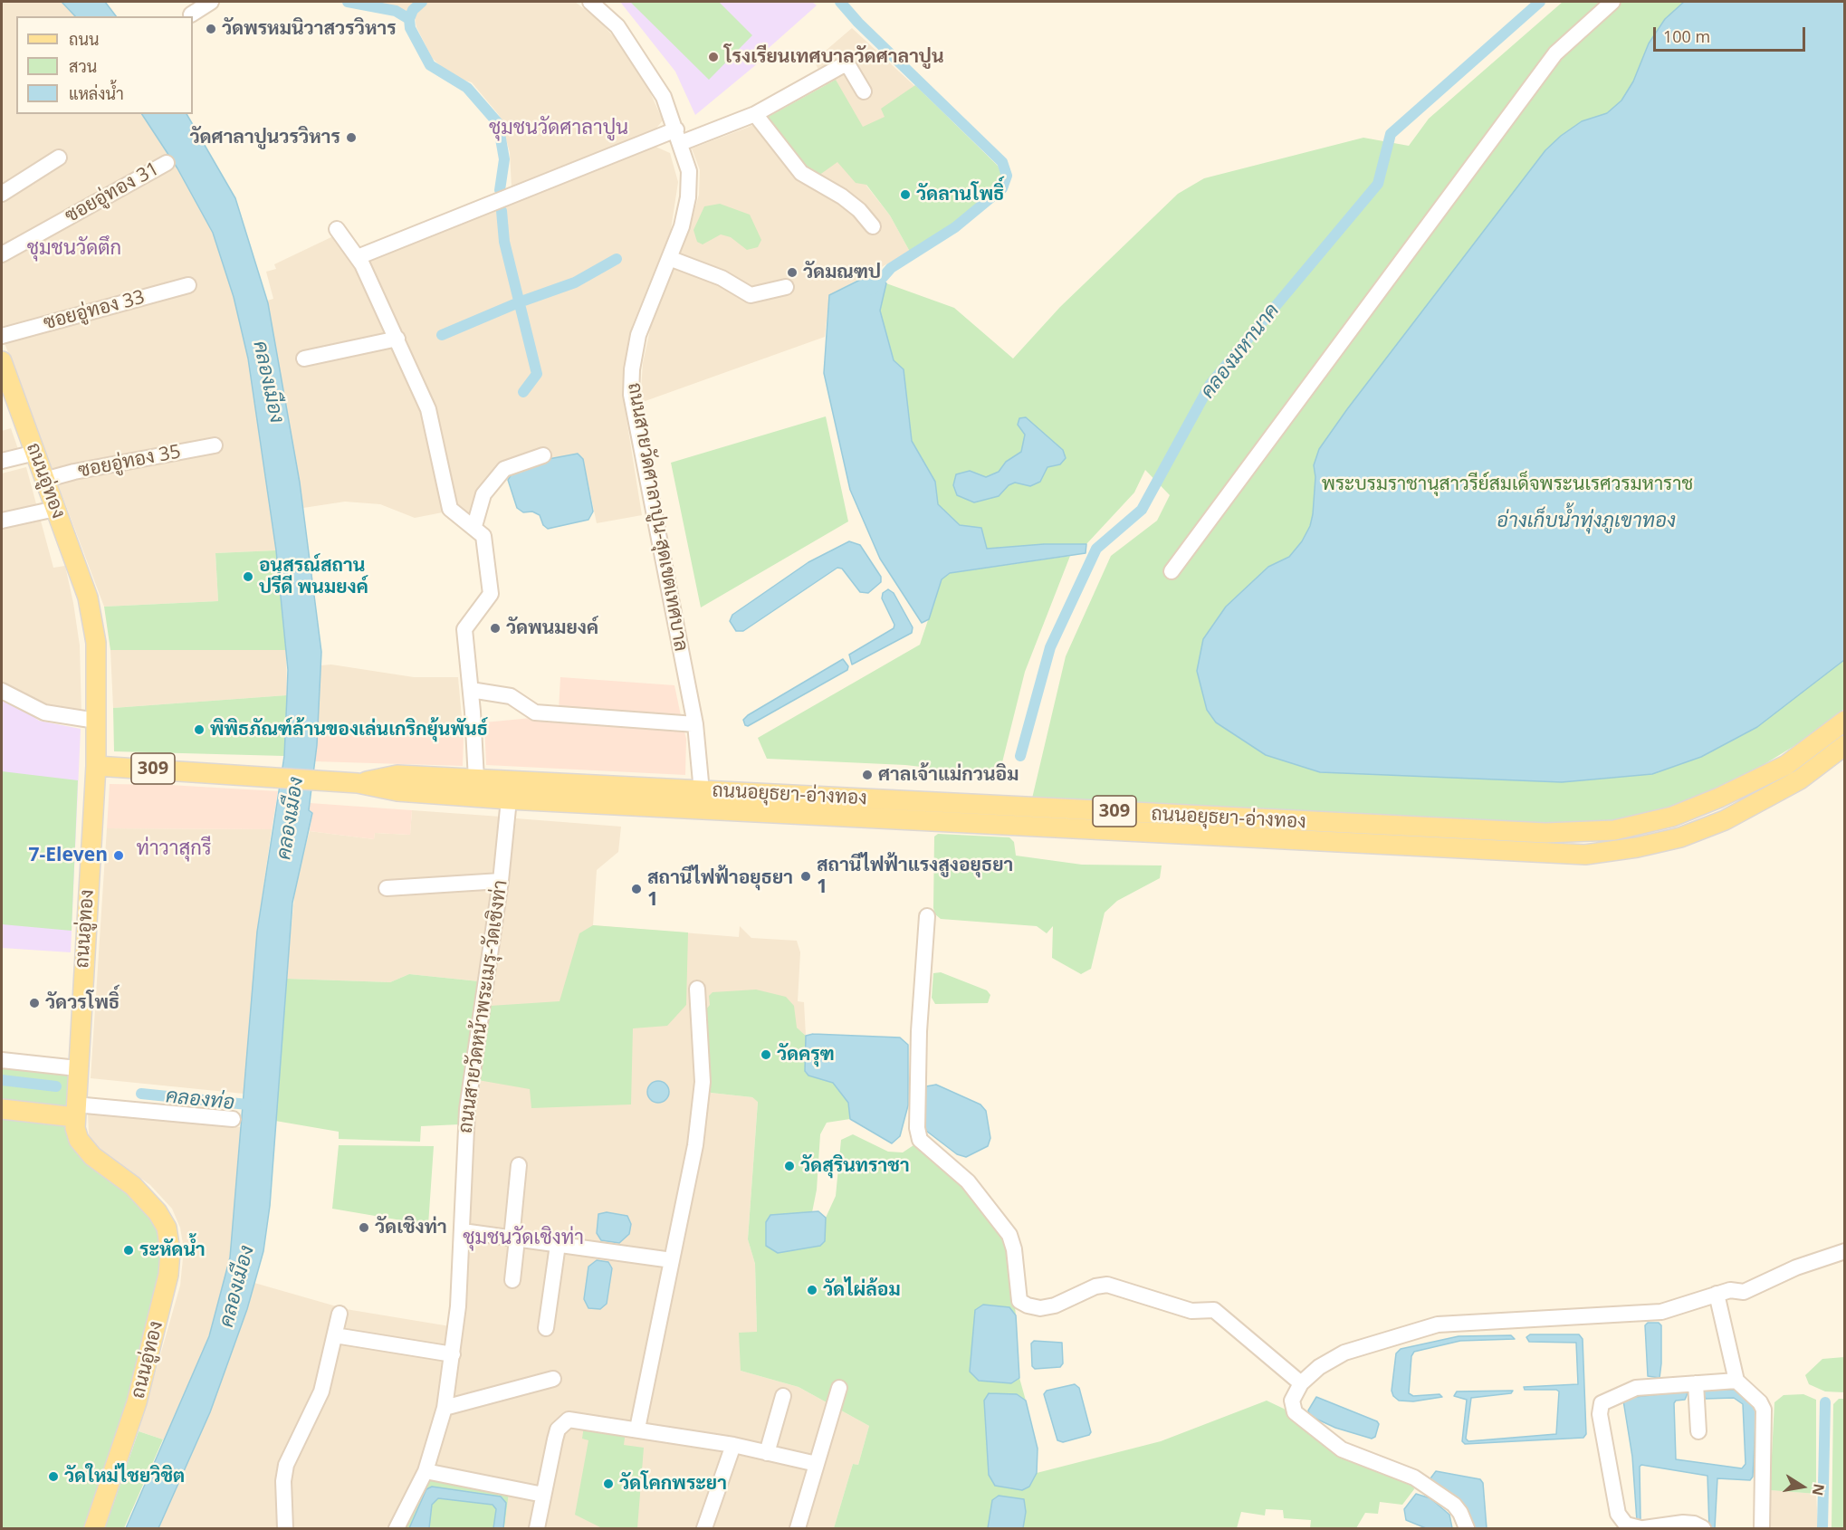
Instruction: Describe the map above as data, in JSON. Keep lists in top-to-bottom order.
{
  "streets": {
    "main road": ["ถนนอู่ทอง", "309", "ถนนอยุธยา-อ่างทอง"],
    "street": [
      "ซอยอู่ทอง 31",
      "ซอยอู่ทอง 33",
      "ซอยอู่ทอง 35",
      "ถนนสายวัดศาลาปูน-สุดเขตเทศบาล",
      "ถนนสายวัดหน้าพระเมรุ-วัดเชิงท่า"
    ]
  },
  "crossings": [
    ["ซอยอู่ทอง 35", "ถนนอู่ทอง"],
    ["ถนนอู่ทอง", "ถนนอยุธยา-อ่างทอง"],
    ["ถนนสายวัดศาลาปูน-สุดเขตเทศบาล", "ถนนอยุธยา-อ่างทอง"],
    ["ถนนอยุธยา-อ่างทอง", "ถนนสายวัดหน้าพระเมรุ-วัดเชิงท่า"]
  ],
  "districts": [
    "ชุมชนวัดศาลาปูน",
    "ชุมชนวัดตึก",
    "ท่าวาสุกรี",
    "ชุมชนวัดเชิงท่า"
  ],
  "water": [
    "คลองมหานาค",
    "คลองเมือง",
    "อ่างเก็บน้ำทุ่งภูเขาทอง",
    "คลองท่อ"
  ],
  "parks": ["พระบรมราชานุสาวรีย์สมเด็จพระนเรศวรมหาราช"],
  "places": [
    "วัดพรหมนิวาสวรวิหาร",
    "โรงเรียนเทศบาลวัดศาลาปูน",
    "วัดศาลาปูนวรวิหาร",
    "วัดลานโพธิ์",
    "วัดมณฑป",
    "อนุสรณ์สถาน ปรีดี พนมยงค์",
    "วัดพนมยงค์",
    "พิพิธภัณฑ์ล้านของเล่นเกริกยุ้นพันธ์",
    "ศาลเจ้าแม่กวนอิม",
    "7-Eleven",
    "สถานีไฟฟ้าแรงสูงอยุธยา 1",
    "สถานีไฟฟ้าอยุธยา 1",
    "วัดวรโพธิ์",
    "วัดครุฑ",
    "วัดสุรินทราชา",
    "วัดเชิงท่า",
    "ระหัดน้ำ",
    "วัดไผ่ล้อม",
    "วัดใหม่ไชยวิชิต",
    "วัดโคกพระยา"
  ],
  "legend": ["ถนน", "สวน", "แหล่งน้ำ"],
  "scale_bar": "100 m",
  "north": "right"
}
